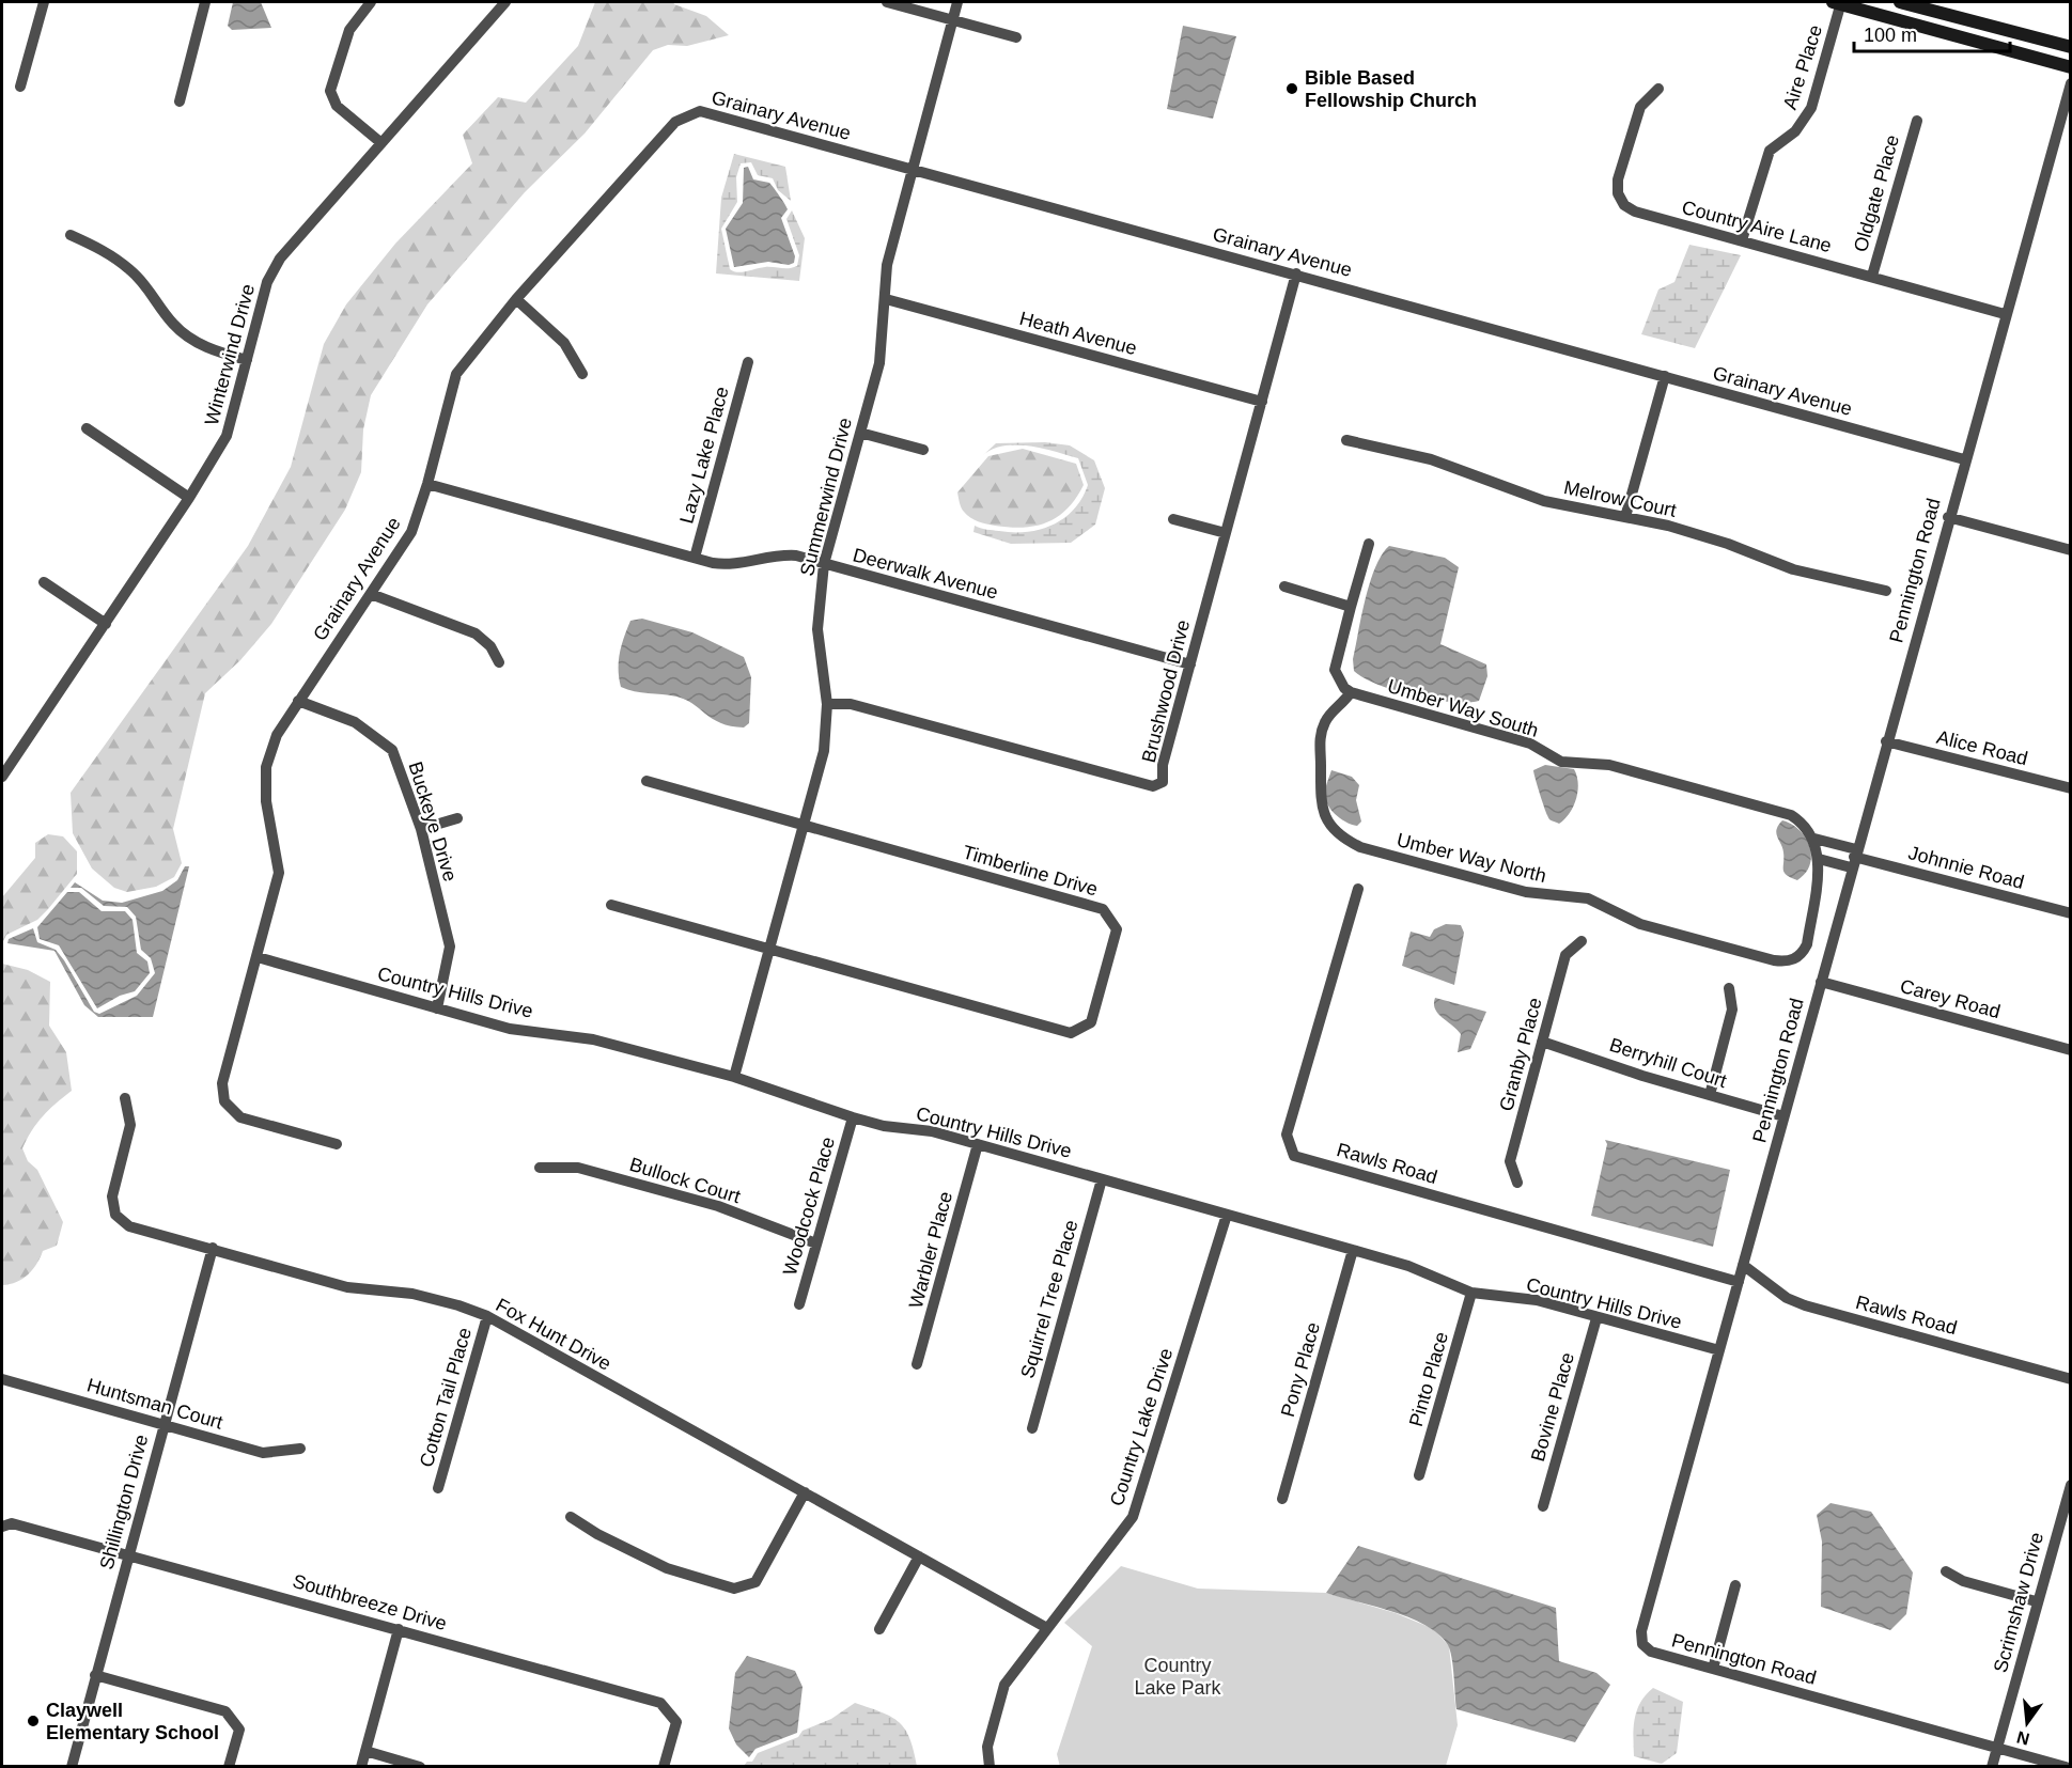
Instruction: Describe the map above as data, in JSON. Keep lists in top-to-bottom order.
{
  "streets": {
    "street": [
      "Aire Place",
      "Grainary Avenue",
      "Oldgate Place",
      "Country Aire Lane",
      "Heath Avenue",
      "Winterwind Drive",
      "Lazy Lake Place",
      "Summerwind Drive",
      "Melrow Court",
      "Pennington Road",
      "Deerwalk Avenue",
      "Brushwood Drive",
      "Umber Way South",
      "Alice Road",
      "Buckeye Drive",
      "Umber Way North",
      "Johnnie Road",
      "Timberline Drive",
      "Country Hills Drive",
      "Carey Road",
      "Granby Place",
      "Berryhill Court",
      "Rawls Road",
      "Bullock Court",
      "Woodcock Place",
      "Warbler Place",
      "Squirrel Tree Place",
      "Fox Hunt Drive",
      "Pony Place",
      "Pinto Place",
      "Cotton Tail Place",
      "Huntsman Court",
      "Bovine Place",
      "Country Lake Drive",
      "Shillington Drive",
      "Southbreeze Drive",
      "Scrimshaw Drive"
    ]
  },
  "crossings": [
    ["Aire Place", "Country Aire Lane"],
    ["Grainary Avenue", "Summerwind Drive"],
    ["Grainary Avenue", "Pennington Road"],
    ["Grainary Avenue", "Deerwalk Avenue"],
    ["Grainary Avenue", "Brushwood Drive"],
    ["Grainary Avenue", "Buckeye Drive"],
    ["Grainary Avenue", "Country Hills Drive"],
    ["Oldgate Place", "Country Aire Lane"],
    ["Country Aire Lane", "Pennington Road"],
    ["Heath Avenue", "Summerwind Drive"],
    ["Heath Avenue", "Brushwood Drive"],
    ["Lazy Lake Place", "Deerwalk Avenue"],
    ["Summerwind Drive", "Deerwalk Avenue"],
    ["Summerwind Drive", "Brushwood Drive"],
    ["Summerwind Drive", "Timberline Drive"],
    ["Summerwind Drive", "Country Hills Drive"],
    ["Pennington Road", "Alice Road"],
    ["Pennington Road", "Johnnie Road"],
    ["Pennington Road", "Country Hills Drive"],
    ["Pennington Road", "Carey Road"],
    ["Pennington Road", "Berryhill Court"],
    ["Pennington Road", "Rawls Road"],
    ["Pennington Road", "Scrimshaw Drive"],
    ["Deerwalk Avenue", "Brushwood Drive"],
    ["Umber Way South", "Umber Way North"],
    ["Buckeye Drive", "Country Hills Drive"],
    ["Country Hills Drive", "Woodcock Place"],
    ["Country Hills Drive", "Warbler Place"],
    ["Country Hills Drive", "Squirrel Tree Place"],
    ["Country Hills Drive", "Pony Place"],
    ["Country Hills Drive", "Pinto Place"],
    ["Country Hills Drive", "Bovine Place"],
    ["Country Hills Drive", "Country Lake Drive"],
    ["Granby Place", "Berryhill Court"],
    ["Bullock Court", "Woodcock Place"],
    ["Fox Hunt Drive", "Cotton Tail Place"],
    ["Fox Hunt Drive", "Country Lake Drive"],
    ["Fox Hunt Drive", "Shillington Drive"],
    ["Huntsman Court", "Shillington Drive"],
    ["Shillington Drive", "Southbreeze Drive"]
  ],
  "parks": ["Country Lake Park"],
  "places": ["Bible Based Fellowship Church", "Claywell Elementary School"],
  "scale_bar": "100 m",
  "north": "bottom"
}
